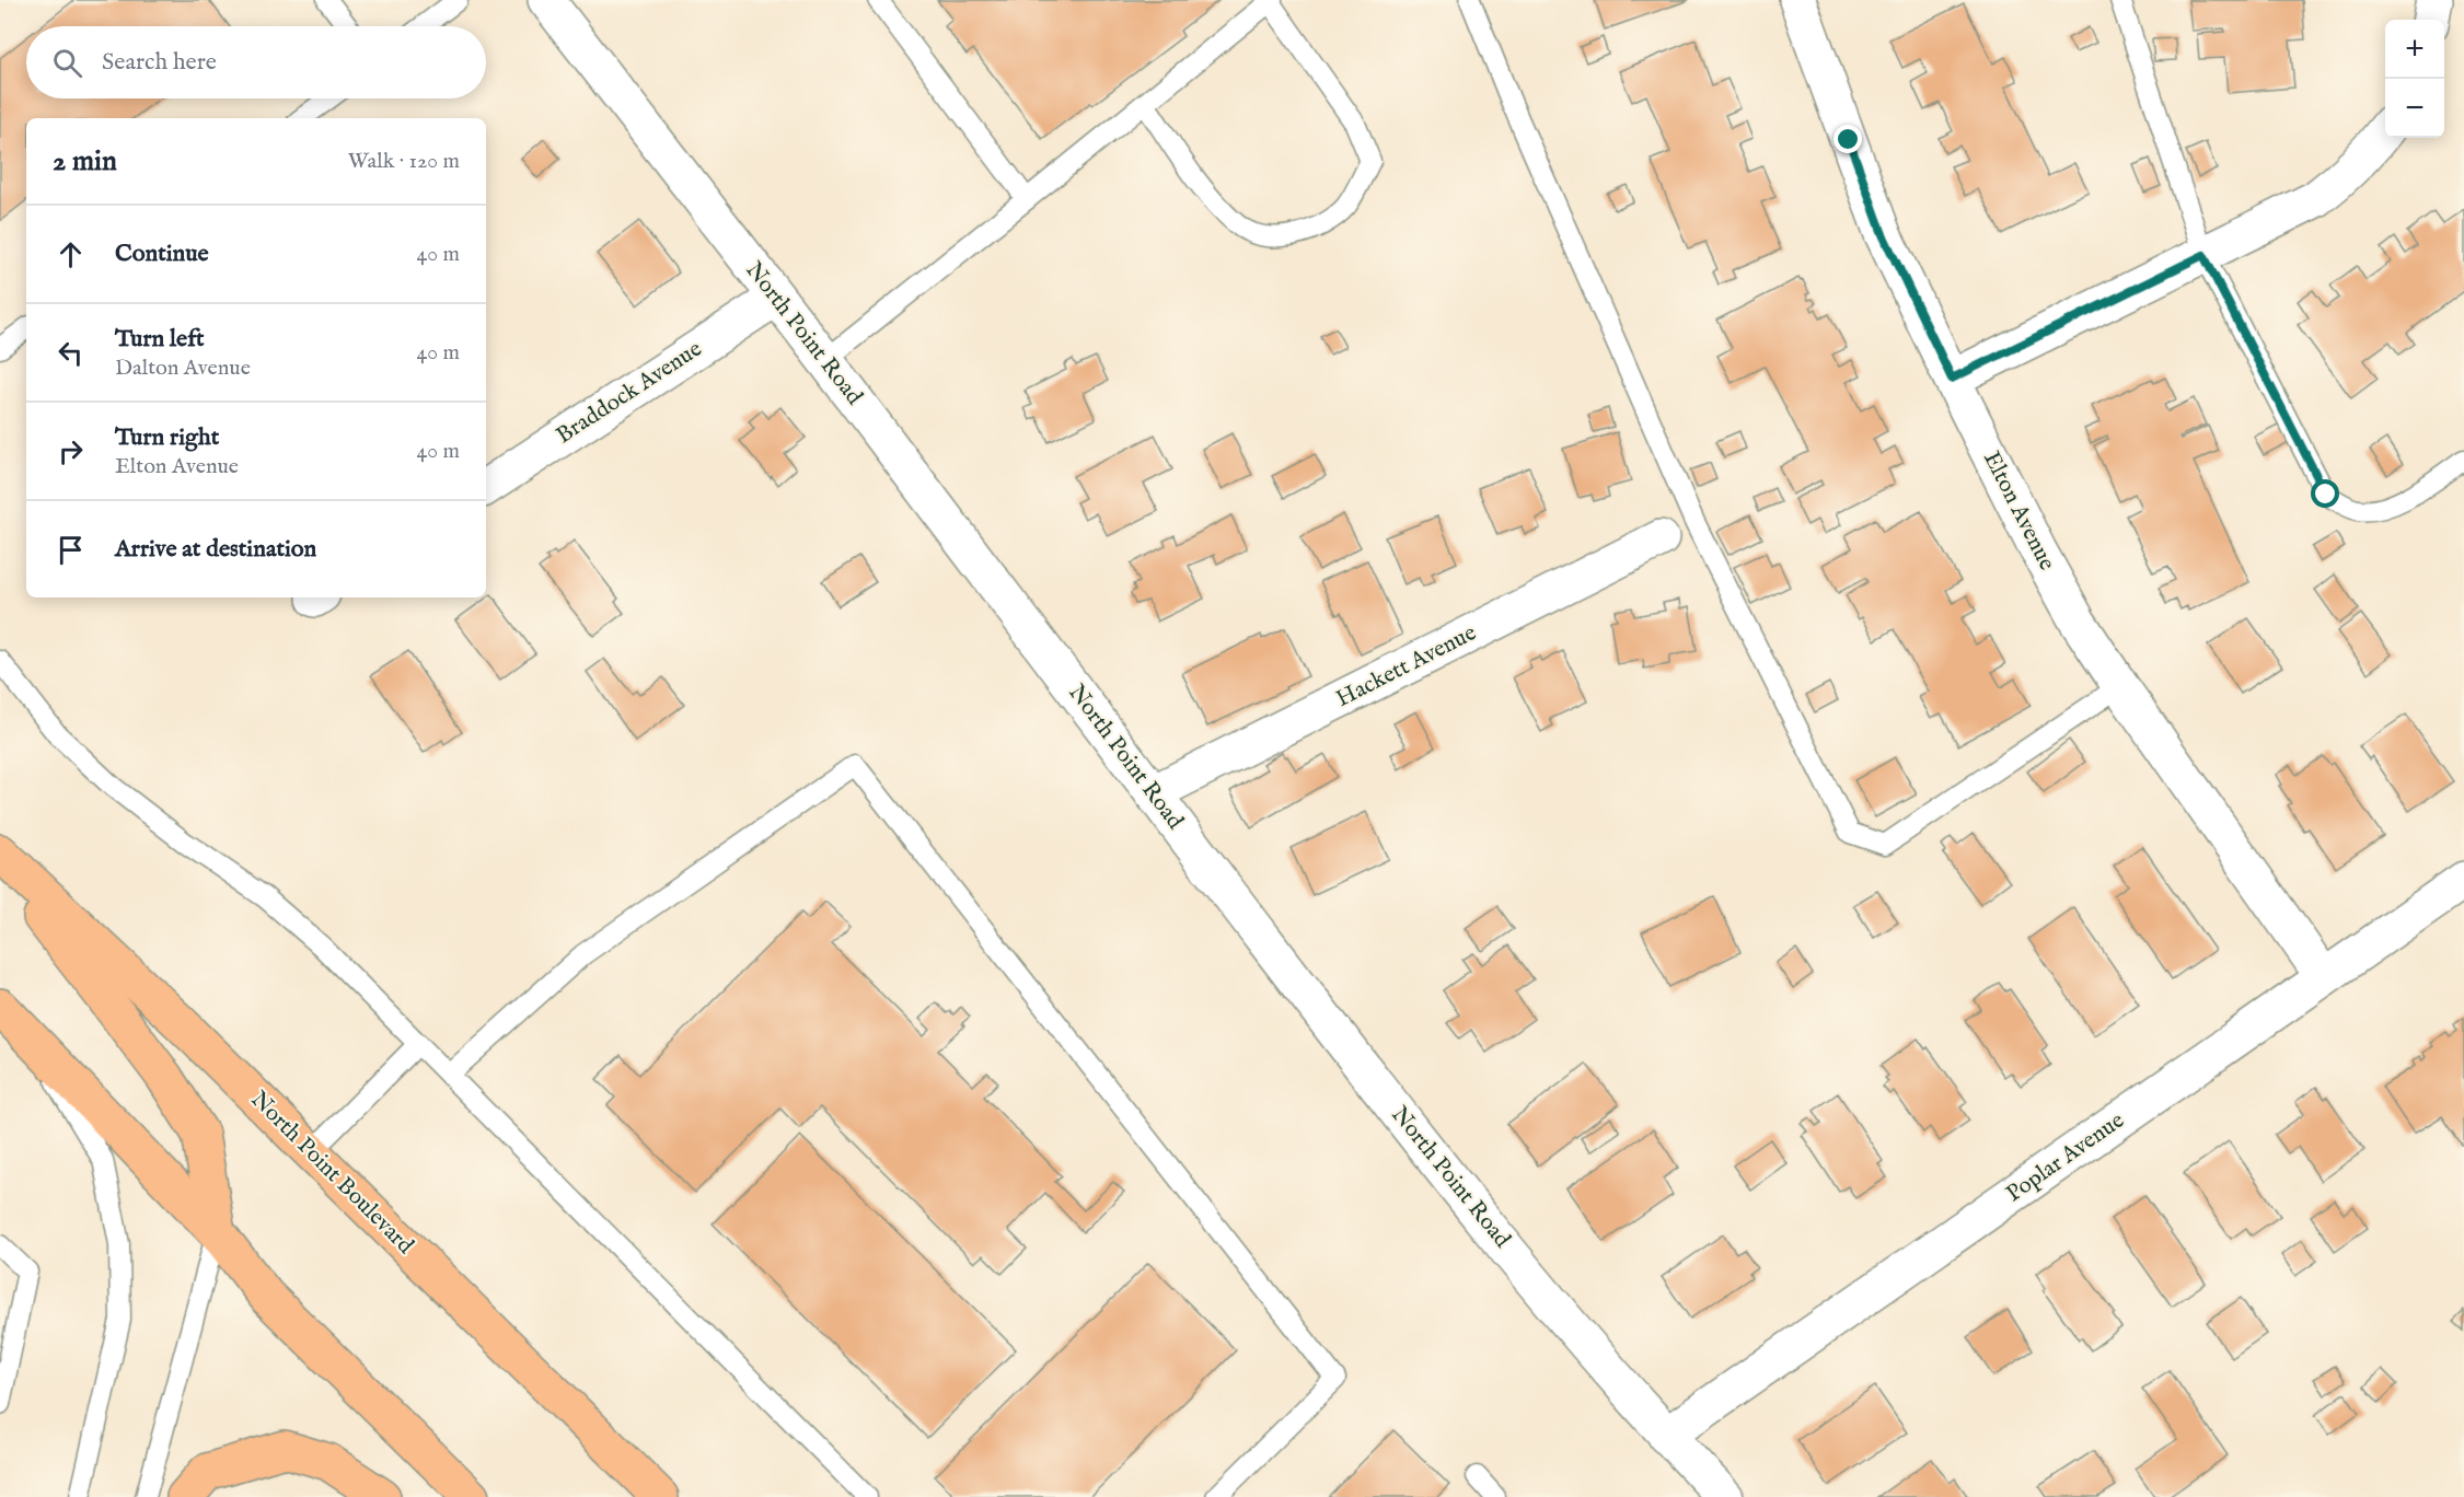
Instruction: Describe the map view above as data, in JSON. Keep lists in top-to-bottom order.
{
  "streets": {
    "main road": ["North Point Boulevard"],
    "street": [
      "North Point Road",
      "Braddock Avenue",
      "Elton Avenue",
      "Hackett Avenue",
      "Poplar Avenue"
    ]
  },
  "crossings": [
    ["North Point Road", "Braddock Avenue"],
    ["North Point Road", "Hackett Avenue"],
    ["North Point Road", "Poplar Avenue"],
    ["Elton Avenue", "Poplar Avenue"]
  ],
  "page": {
    "map_buttons": ["+", "−"],
    "search": "Search here",
    "heading": ["2 min", "Walk · 120 m"],
    "list": [
      ["Continue", "40 m"],
      ["Turn left", "Dalton Avenue", "40 m"],
      ["Turn right", "Elton Avenue", "40 m"],
      "Arrive at destination"
    ]
  }
}
